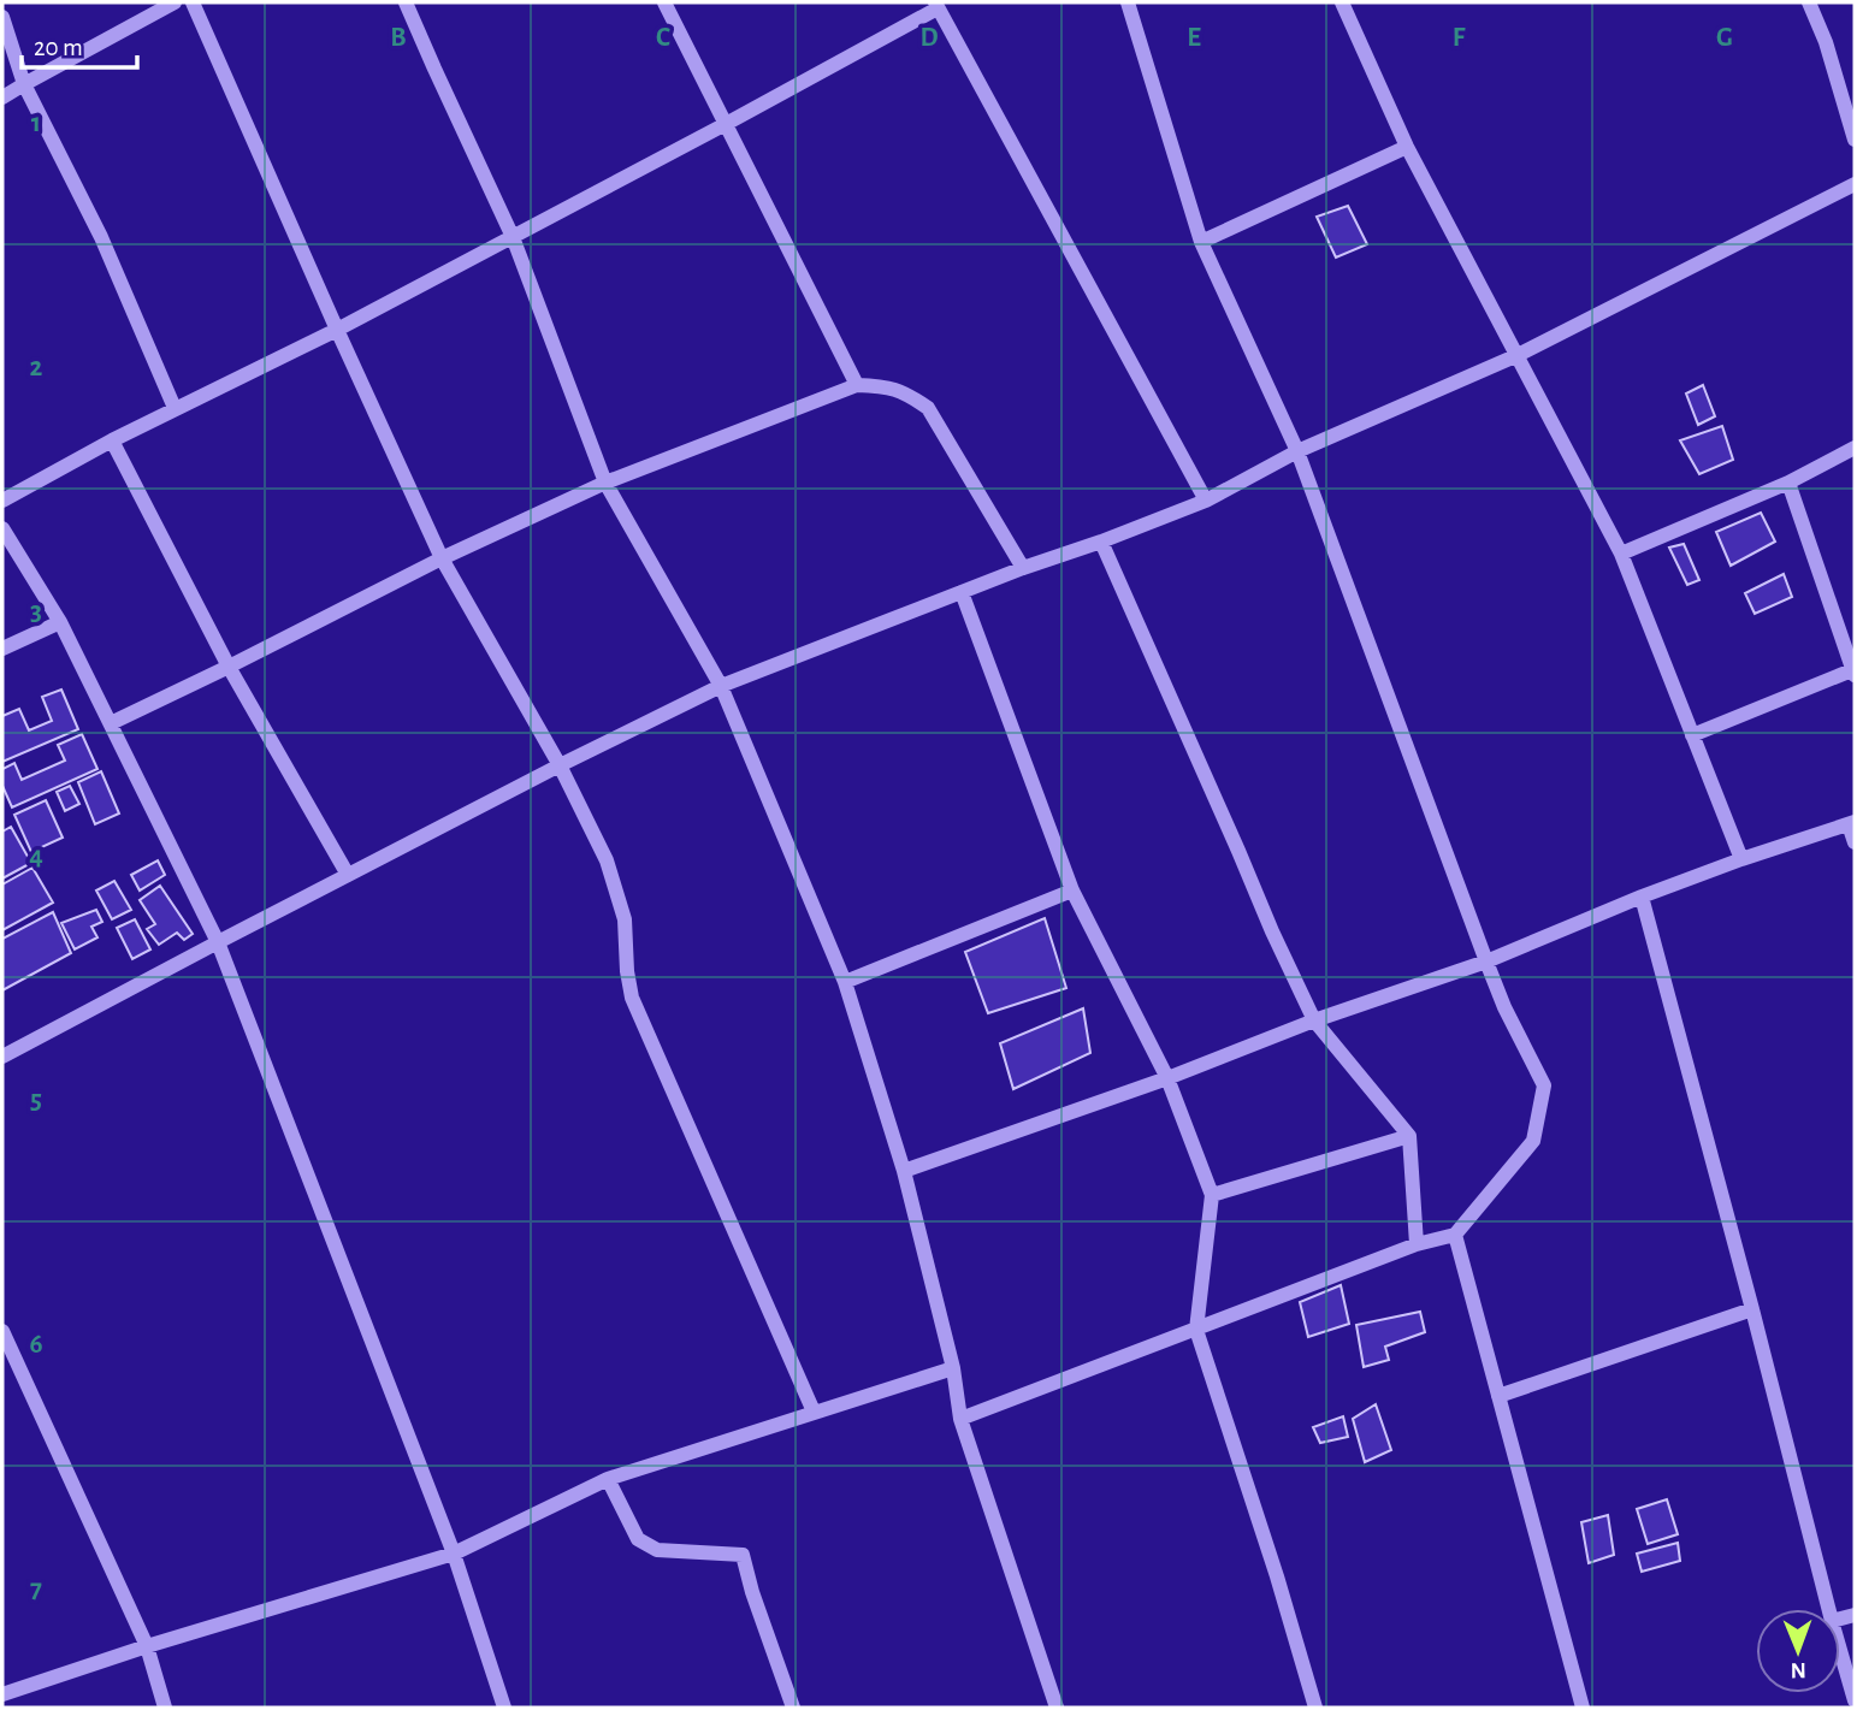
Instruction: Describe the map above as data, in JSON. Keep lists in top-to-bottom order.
{
  "scale_bar": "20 m",
  "north": "bottom",
  "grid": {
    "columns": [
      "B",
      "C",
      "D",
      "E",
      "F",
      "G"
    ],
    "rows": [
      "1",
      "2",
      "3",
      "4",
      "5",
      "6",
      "7"
    ]
  }
}
